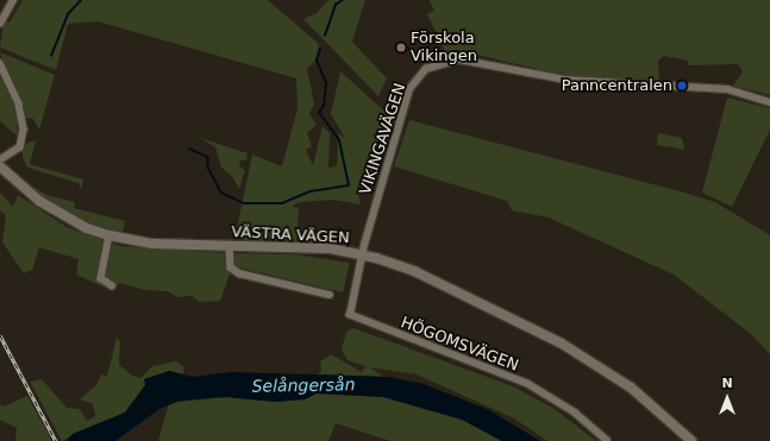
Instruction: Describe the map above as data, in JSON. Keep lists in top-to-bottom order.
{
  "streets": {
    "street": ["VIKINGAVÄGEN", "VÄSTRA VÄGEN", "HÖGOMSVÄGEN"]
  },
  "crossings": [
    ["VIKINGAVÄGEN", "VÄSTRA VÄGEN"],
    ["VIKINGAVÄGEN", "HÖGOMSVÄGEN"],
    ["VÄSTRA VÄGEN", "HÖGOMSVÄGEN"]
  ],
  "water": ["Selångersån"],
  "places": ["Förskola Vikingen", "Panncentralen"],
  "north": "top"
}
